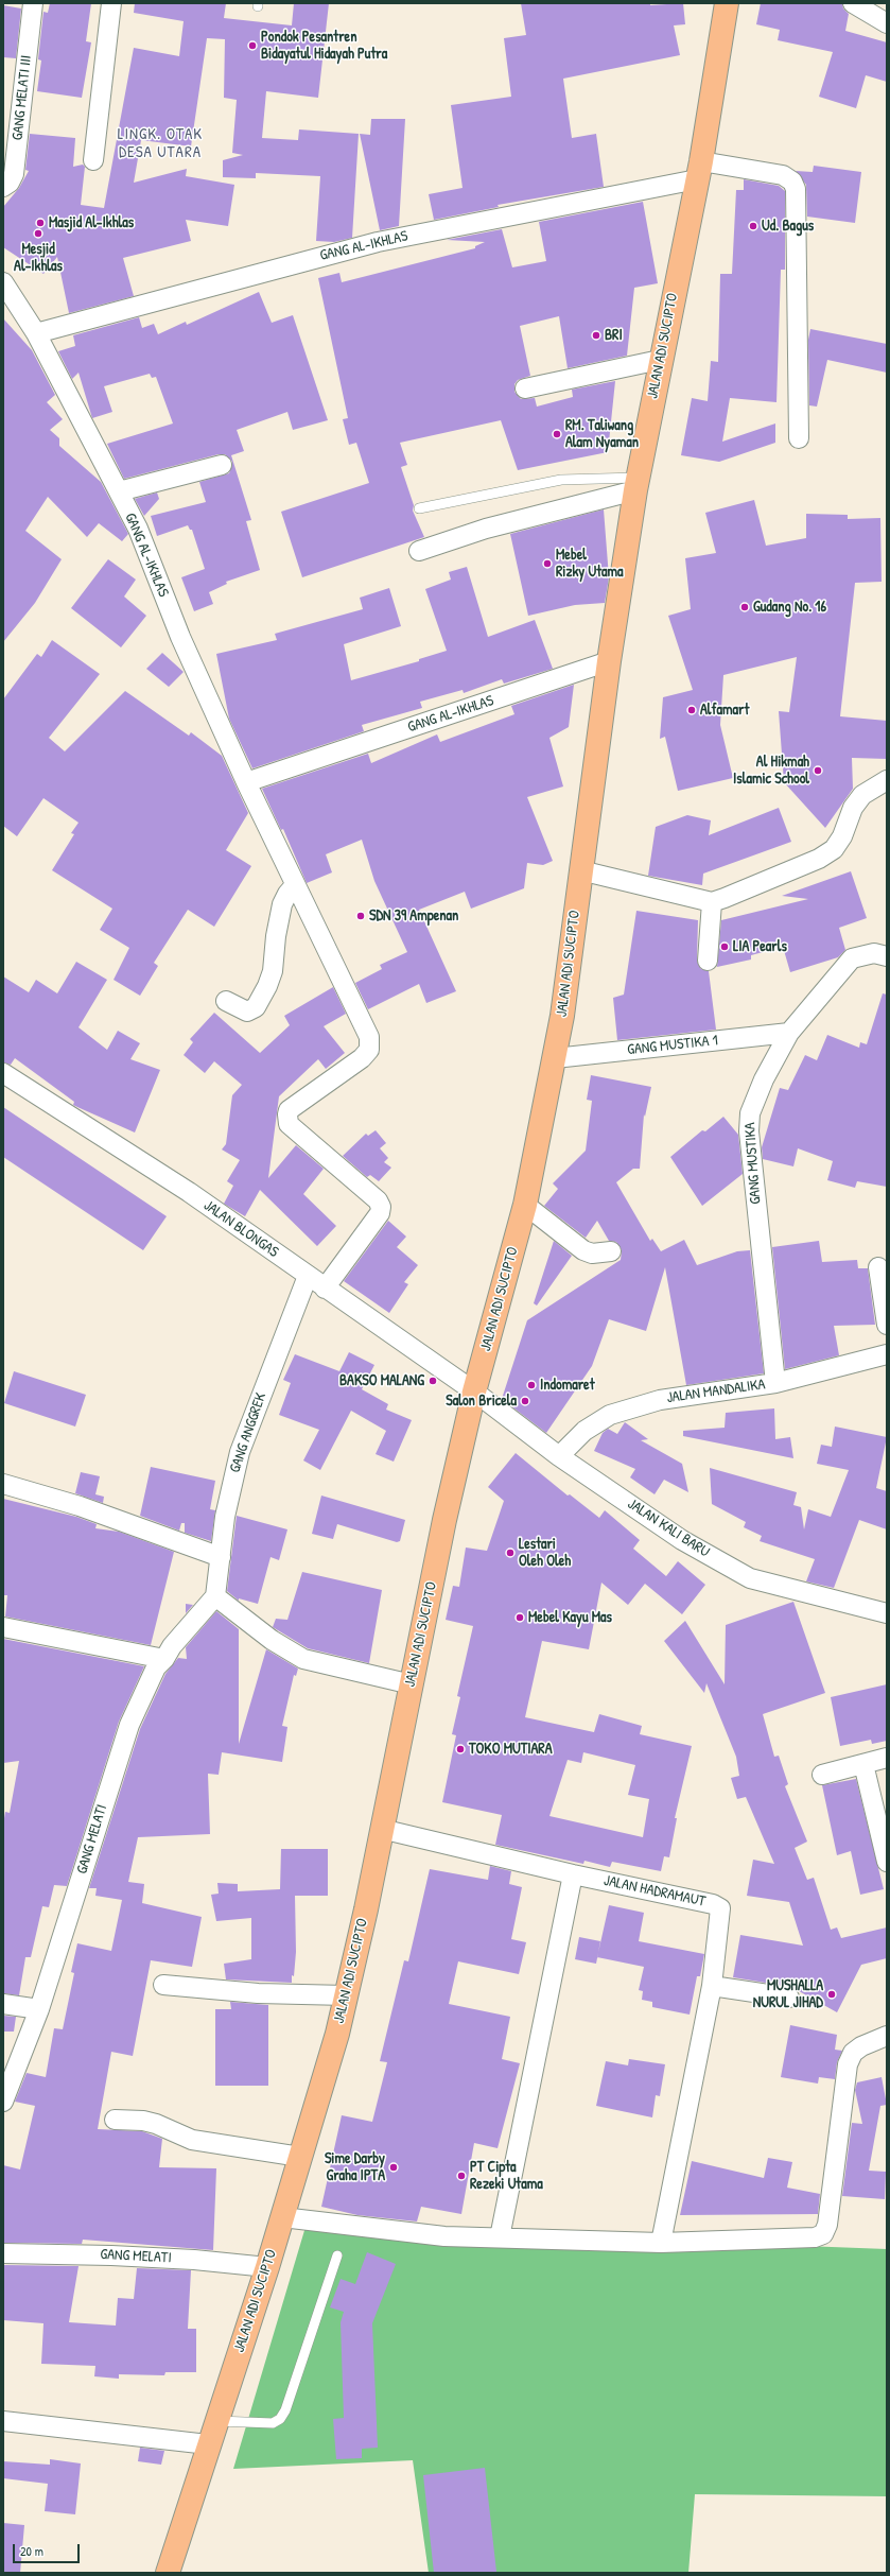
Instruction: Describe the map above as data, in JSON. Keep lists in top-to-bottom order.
{
  "streets": {
    "highway": ["JALAN ADI SUCIPTO"],
    "street": [
      "GANG MELATI III",
      "GANG AL-IKHLAS",
      "GANG MUSTIKA 1",
      "GANG MUSTIKA",
      "JALAN BLONGAS",
      "JALAN MANDALIKA",
      "GANG ANGGREK",
      "JALAN KALI BARU",
      "GANG MELATI",
      "JALAN HADRAMAUT"
    ]
  },
  "crossings": [
    ["GANG AL-IKHLAS", "JALAN ADI SUCIPTO"],
    ["GANG AL-IKHLAS", "JALAN BLONGAS"],
    ["JALAN ADI SUCIPTO", "GANG MUSTIKA 1"],
    ["JALAN ADI SUCIPTO", "JALAN BLONGAS"],
    ["JALAN ADI SUCIPTO", "JALAN KALI BARU"],
    ["JALAN ADI SUCIPTO", "GANG MELATI"],
    ["JALAN ADI SUCIPTO", "JALAN HADRAMAUT"],
    ["GANG MUSTIKA 1", "GANG MUSTIKA"],
    ["GANG MUSTIKA", "JALAN MANDALIKA"],
    ["JALAN BLONGAS", "GANG ANGGREK"],
    ["JALAN BLONGAS", "JALAN KALI BARU"],
    ["JALAN MANDALIKA", "JALAN KALI BARU"],
    ["GANG ANGGREK", "GANG MELATI"]
  ],
  "districts": ["LINGK. OTAK DESA UTARA"],
  "places": [
    "Pondok Pesantren Bidayatul Hidayah Putra",
    "Masjid Al-Ikhlas",
    "Ud. Bagus",
    "Mesjid Al-Ikhlas",
    "BRI",
    "RM. Taliwang Alam Nyaman",
    "Mebel Rizky Utama",
    "Gudang No. 16",
    "Alfamart",
    "Al Hikmah Islamic School",
    "SDN 39 Ampenan",
    "LIA Pearls",
    "BAKSO MALANG",
    "Indomaret",
    "Salon Bricela",
    "Lestari Oleh Oleh",
    "Mebel Kayu Mas",
    "TOKO MUTIARA",
    "MUSHALLA NURUL JIHAD",
    "Sime Darby Graha IPTA",
    "PT Cipta Rezeki Utama"
  ],
  "scale_bar": "20 m"
}
